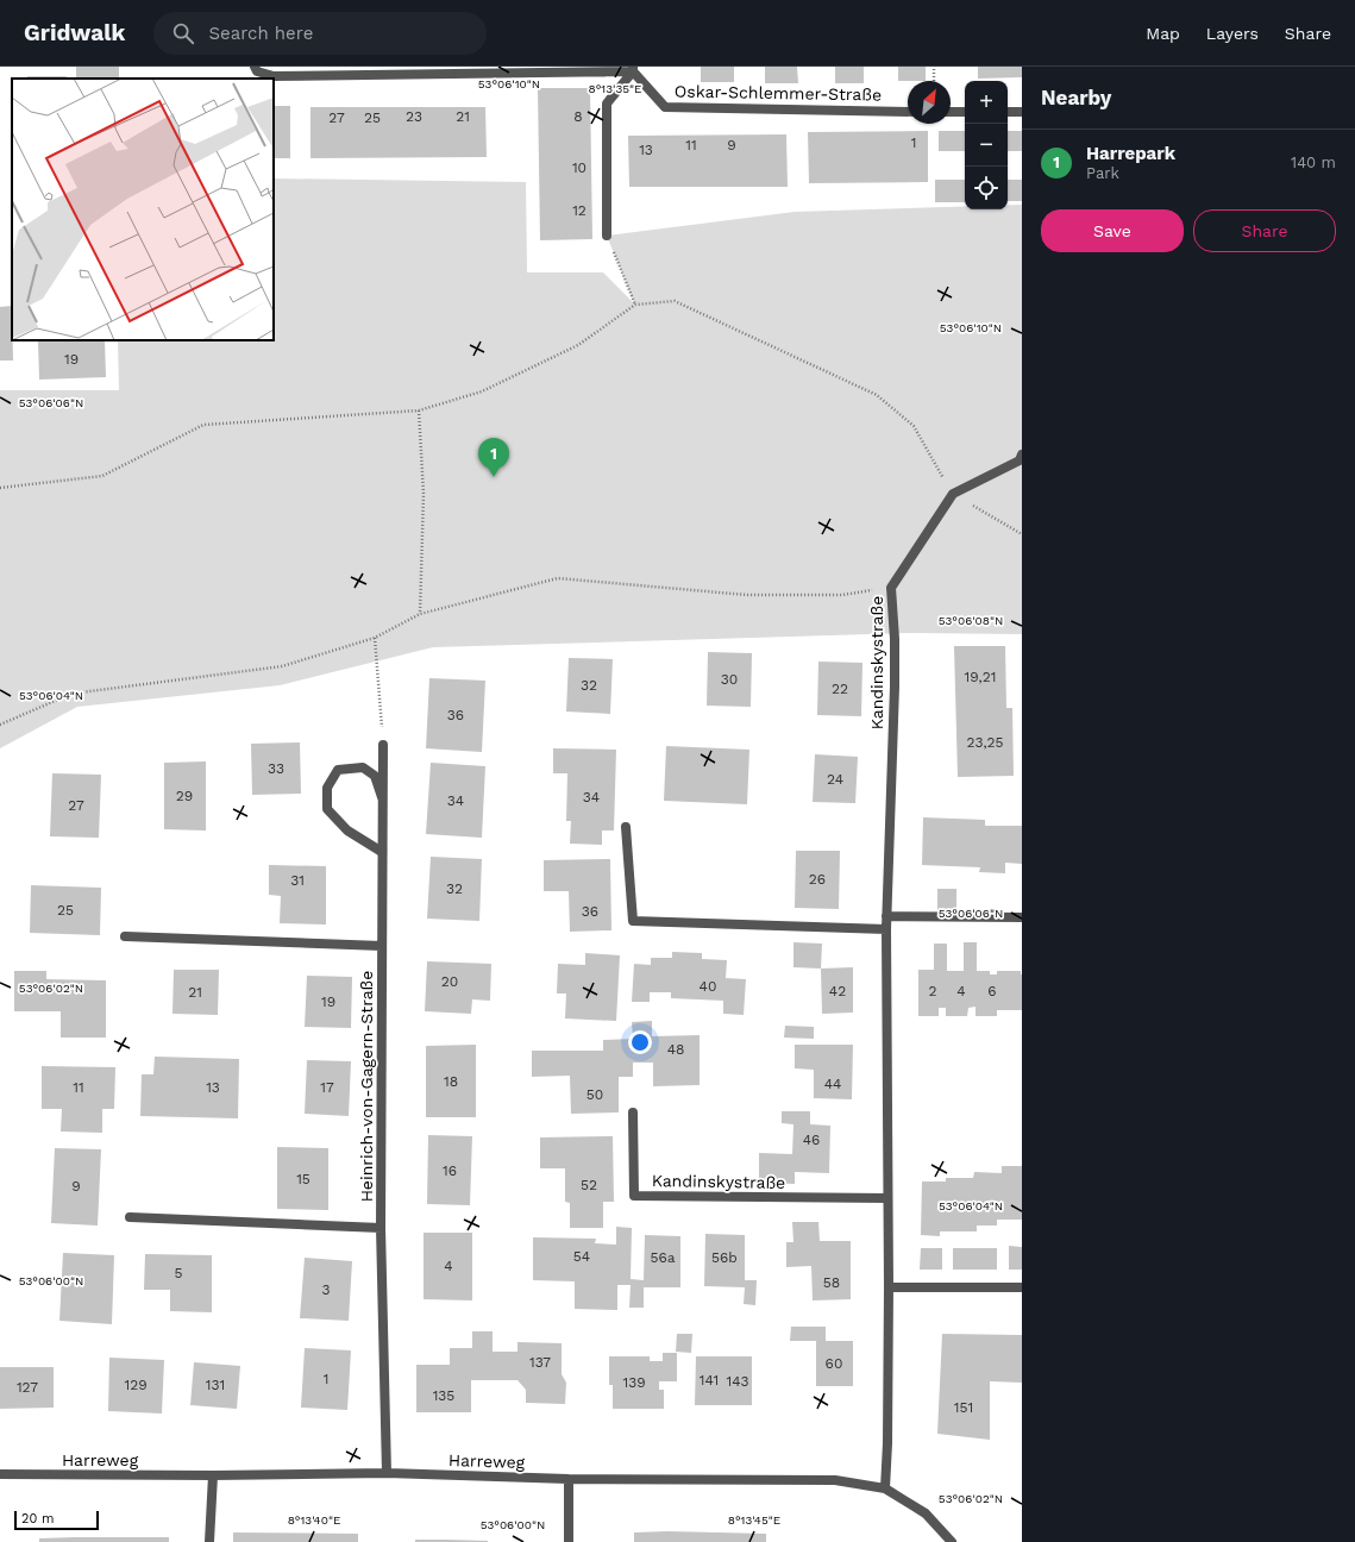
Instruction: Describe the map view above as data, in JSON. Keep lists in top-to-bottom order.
{
  "streets": {
    "street": [
      "Oskar-Schlemmer-Straße",
      "Kandinskystraße",
      "Heinrich-von-Gagern-Straße",
      "Harreweg"
    ]
  },
  "crossings": [
    ["Kandinskystraße", "Harreweg"],
    ["Heinrich-von-Gagern-Straße", "Harreweg"]
  ],
  "house_numbers": [
    "23",
    "21",
    "8",
    "27",
    "25",
    "1",
    "11",
    "9",
    "13",
    "10",
    "12",
    "19",
    "19,21",
    "30",
    "32",
    "22",
    "36",
    "23,25",
    "33",
    "24",
    "29",
    "34",
    "34",
    "27",
    "26",
    "31",
    "32",
    "25",
    "36",
    "20",
    "40",
    "42",
    "2",
    "4",
    "6",
    "21",
    "19",
    "48",
    "18",
    "44",
    "11",
    "13",
    "17",
    "50",
    "46",
    "16",
    "15",
    "52",
    "9",
    "54",
    "56a",
    "56b",
    "4",
    "5",
    "58",
    "3",
    "137",
    "60",
    "1",
    "141",
    "143",
    "139",
    "129",
    "131",
    "127",
    "135",
    "151"
  ],
  "scale_bar": "20 m",
  "north": "top right",
  "page": {
    "header": "Gridwalk",
    "search": "Search here",
    "nav": ["Map", "Layers", "Share"],
    "heading": "Nearby",
    "map_buttons": ["+", "−"],
    "list": [
      {
        "mark": "1",
        "name": "Harrepark",
        "note": "Park",
        "value": "140 m"
      }
    ],
    "buttons": ["Save", "Share"],
    "pins": "1",
    "scale": "20 m"
  },
  "coordinates": [
    "53°06'10\"N",
    "8°13'35\"E",
    "53°06'06\"N",
    "53°06'08\"N",
    "53°06'04\"N",
    "53°06'02\"N",
    "53°06'00\"N",
    "8°13'40\"E",
    "8°13'45\"E"
  ]
}
